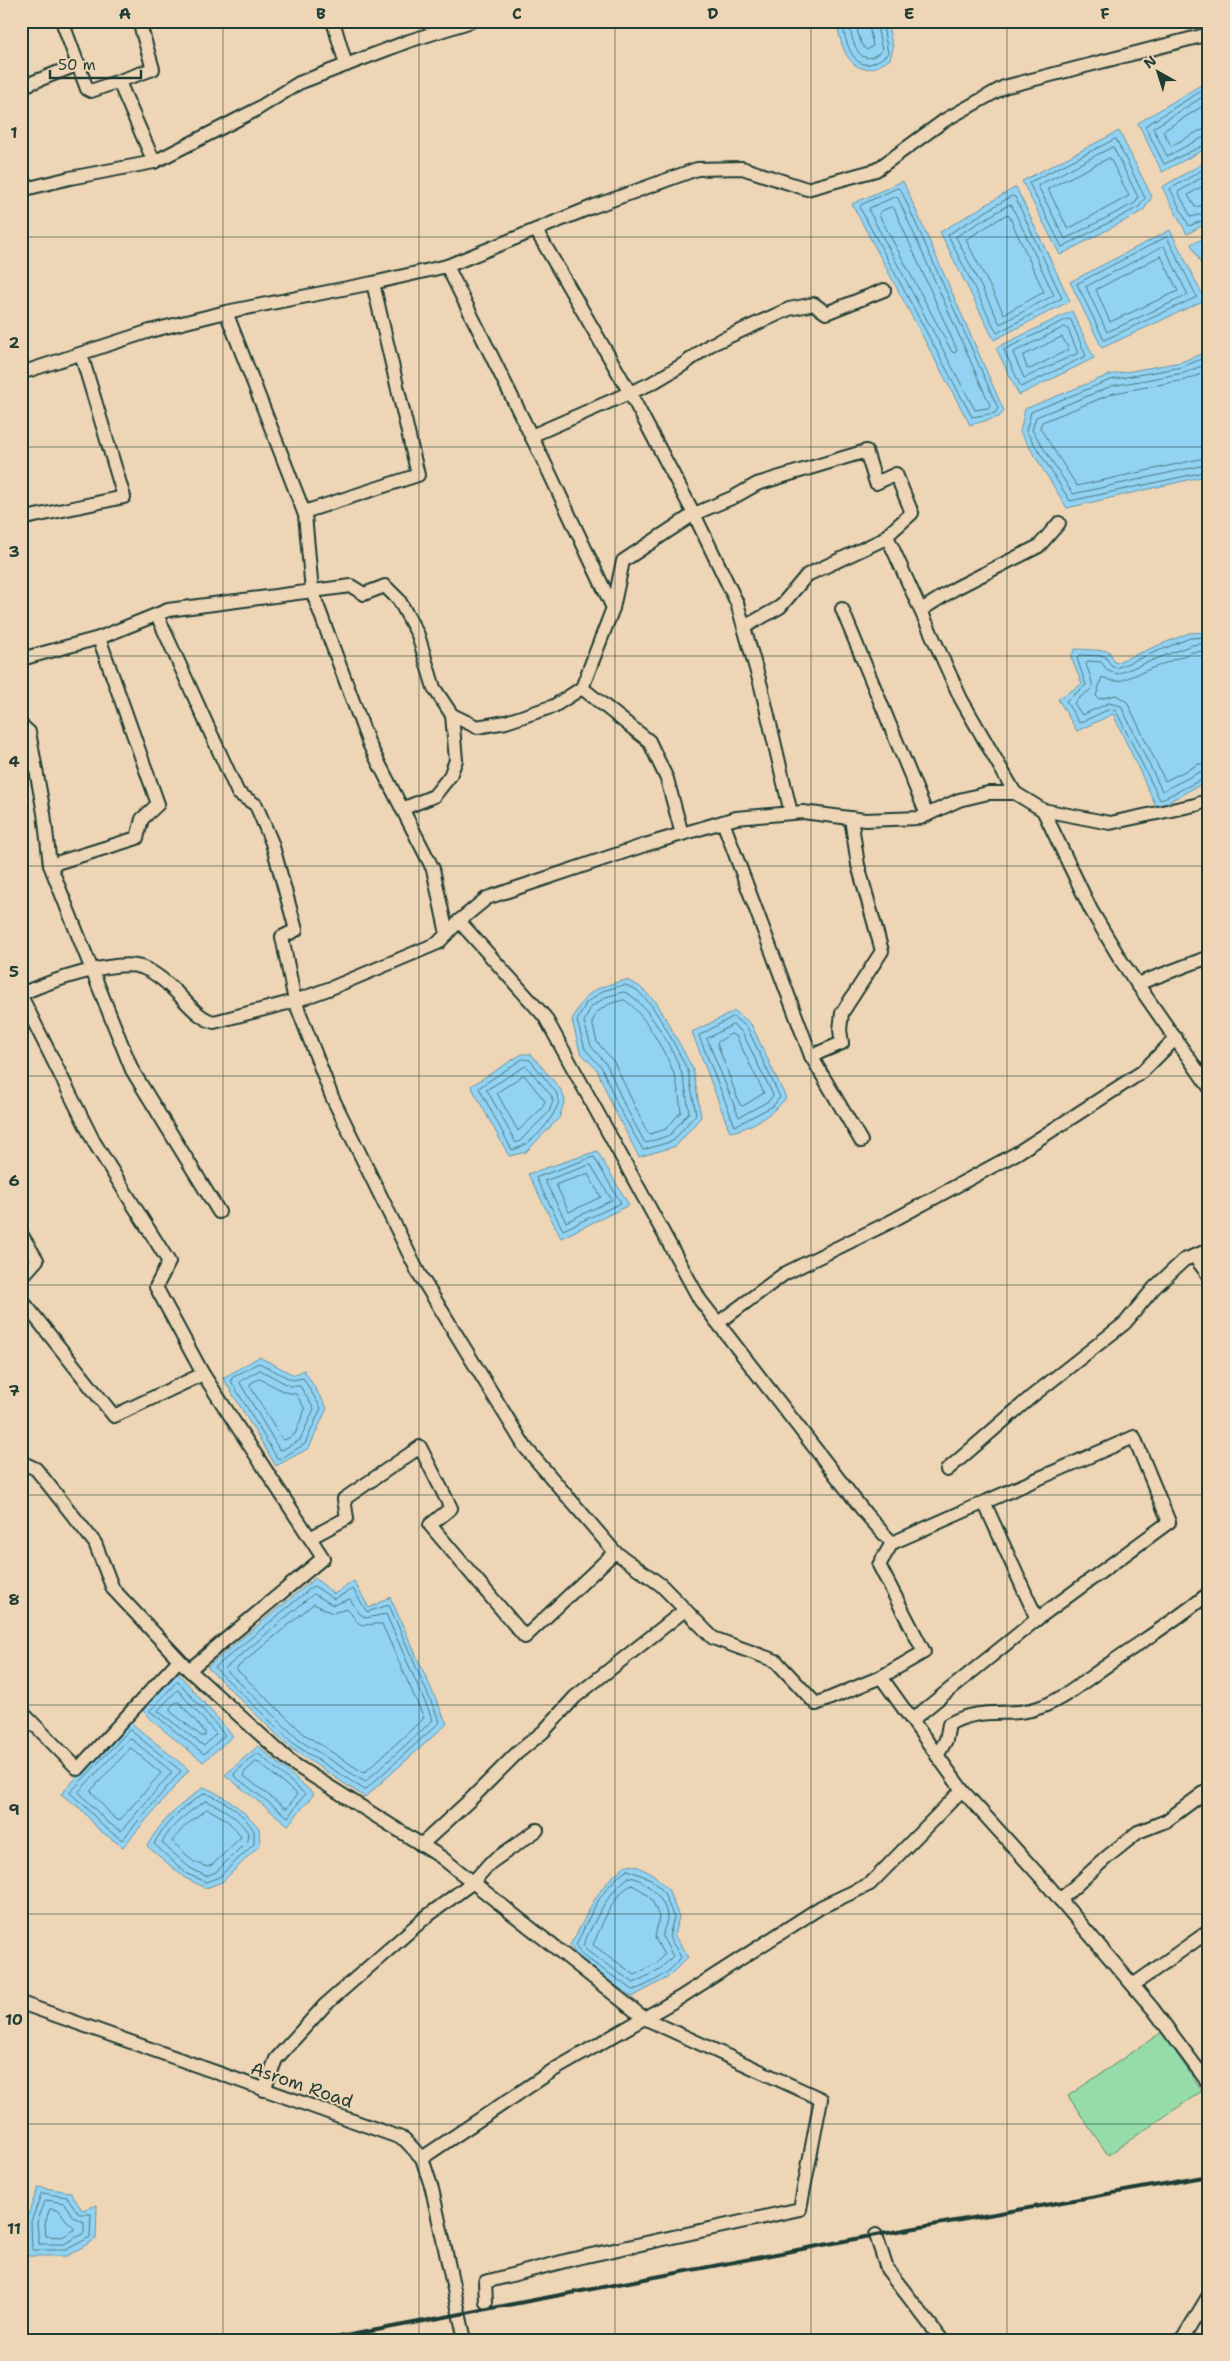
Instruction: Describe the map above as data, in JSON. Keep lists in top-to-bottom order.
{
  "streets": {
    "street": ["Asrom Road"]
  },
  "scale_bar": "50 m",
  "north": "top left",
  "grid": {
    "columns": [
      "A",
      "B",
      "C",
      "D",
      "E",
      "F"
    ],
    "rows": [
      "1",
      "2",
      "3",
      "4",
      "5",
      "6",
      "7",
      "8",
      "9",
      "10",
      "11"
    ]
  }
}
